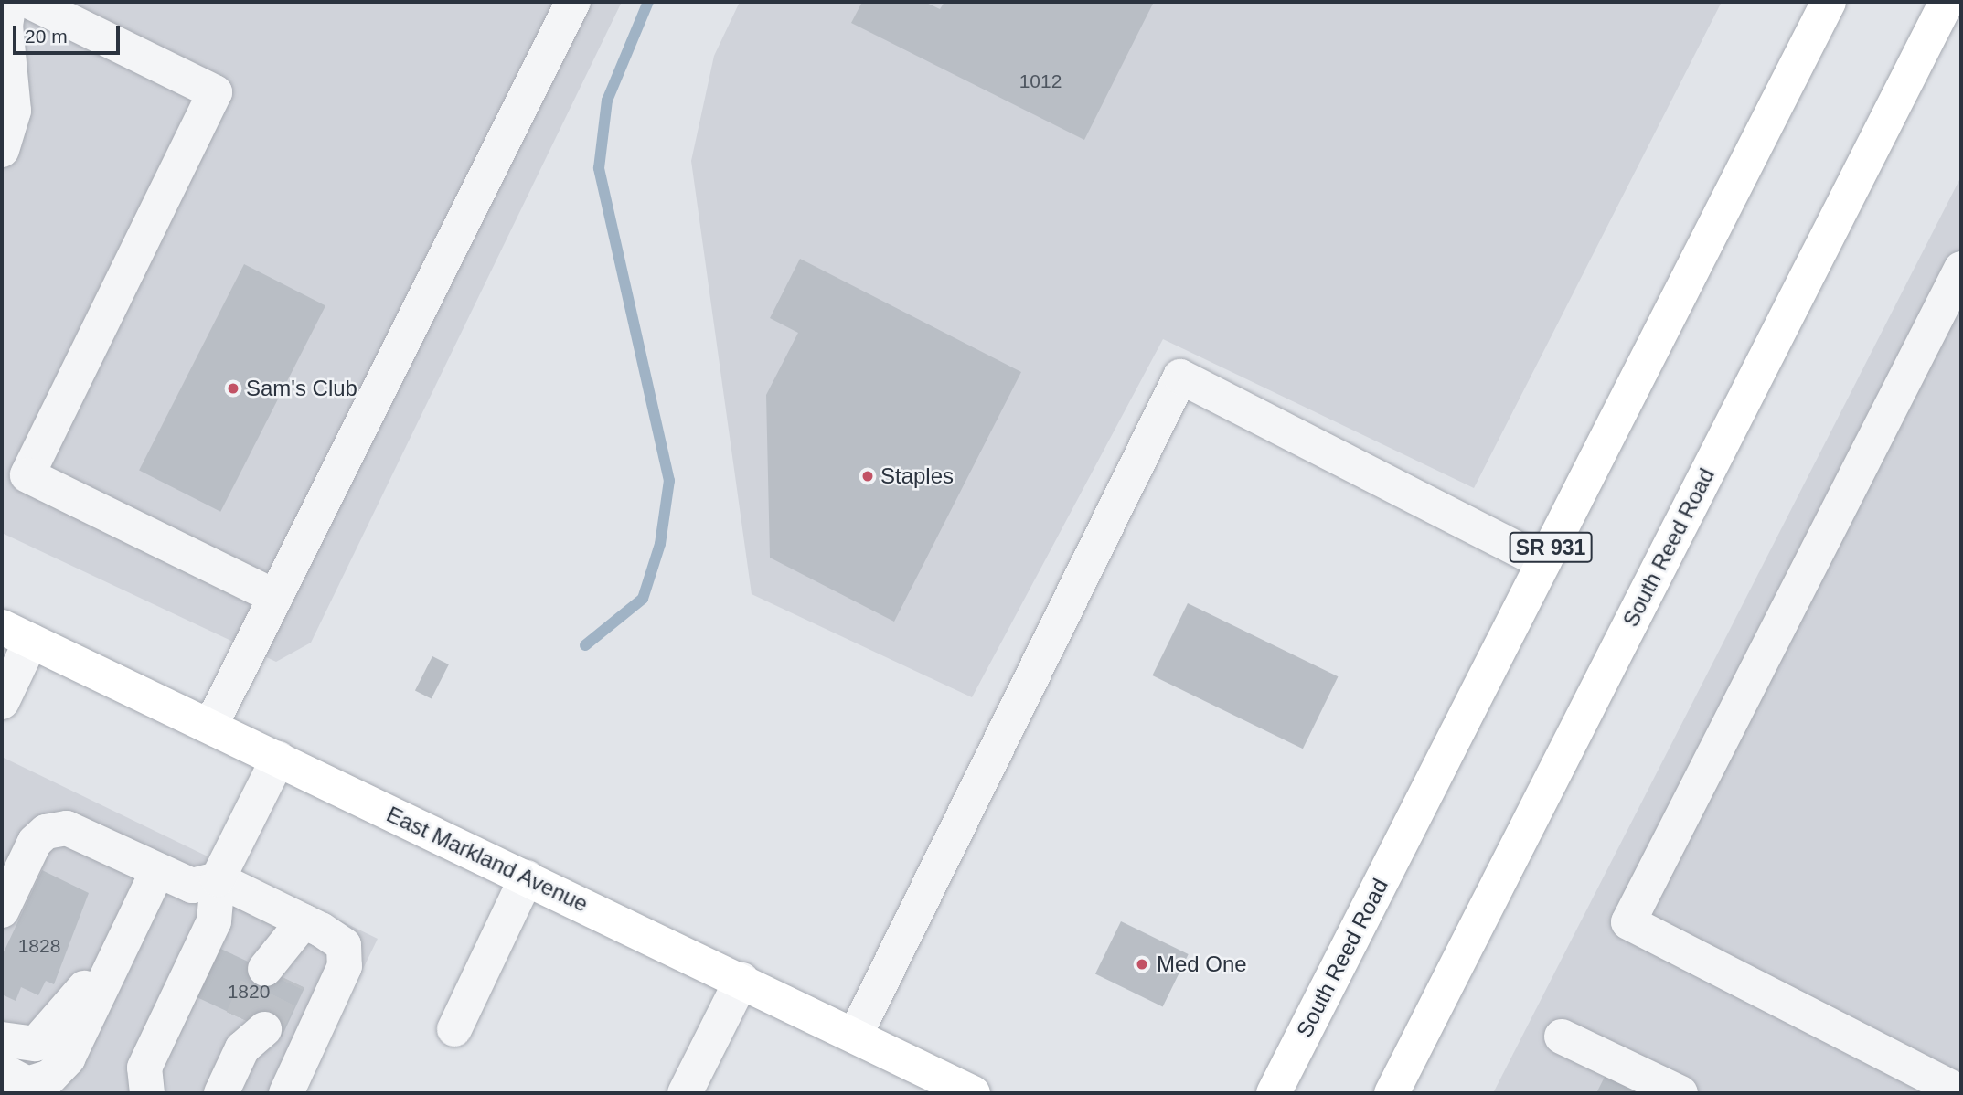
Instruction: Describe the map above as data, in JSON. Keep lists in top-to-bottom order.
{
  "streets": {
    "main road": ["SR 931", "South Reed Road", "East Markland Avenue"]
  },
  "places": ["Sam's Club", "Staples", "Med One"],
  "house_numbers": ["1012", "1828", "1820"],
  "scale_bar": "20 m"
}
